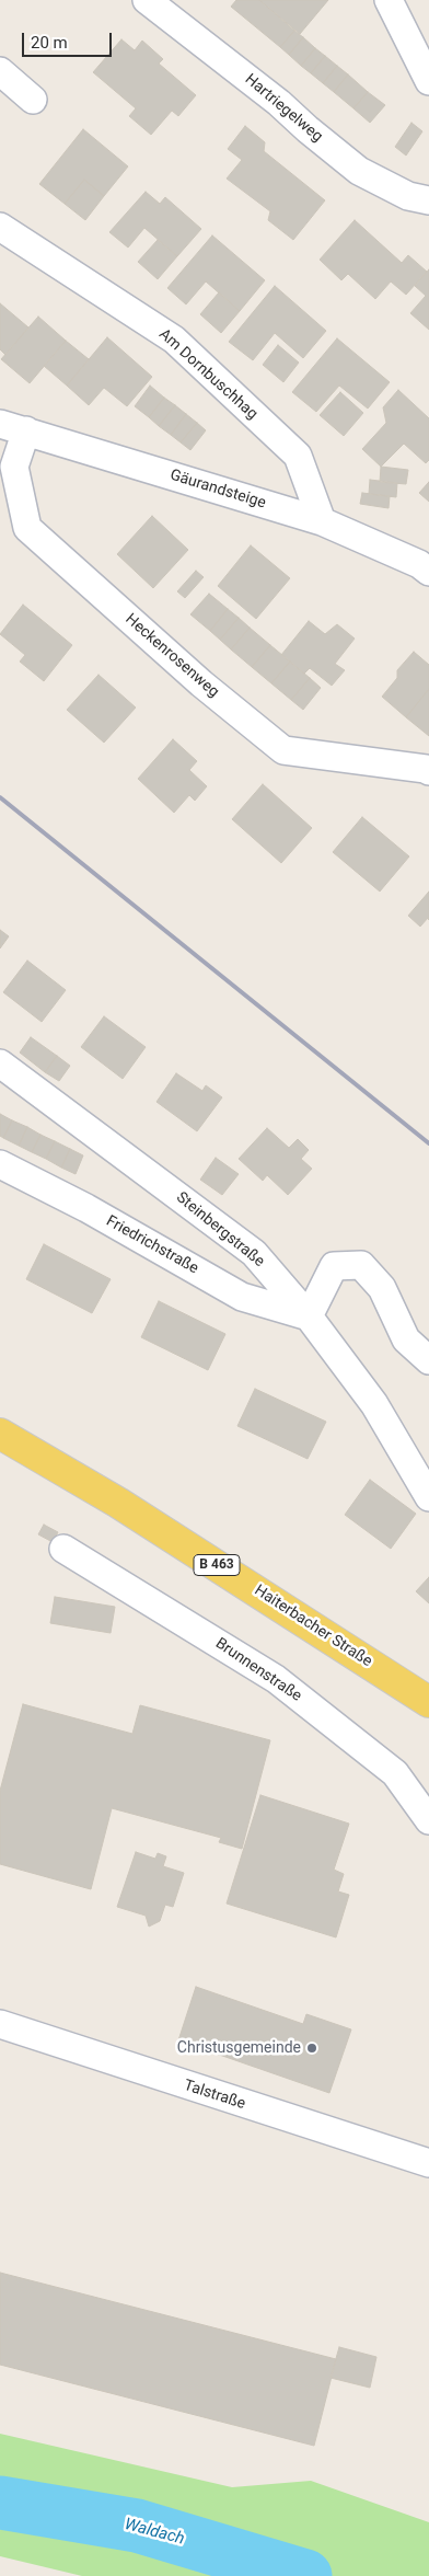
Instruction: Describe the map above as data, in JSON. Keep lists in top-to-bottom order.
{
  "streets": {
    "main road": ["B 463", "Haiterbacher Straße"],
    "street": [
      "Hartriegelweg",
      "Am Dornbuschhag",
      "Gäurandsteige",
      "Heckenrosenweg",
      "Steinbergstraße",
      "Friedrichstraße",
      "Brunnenstraße",
      "Talstraße"
    ]
  },
  "crossings": [
    ["Am Dornbuschhag", "Gäurandsteige"],
    ["Gäurandsteige", "Heckenrosenweg"],
    ["Steinbergstraße", "Friedrichstraße"]
  ],
  "water": ["Waldach"],
  "places": ["Christusgemeinde"],
  "scale_bar": "20 m"
}
